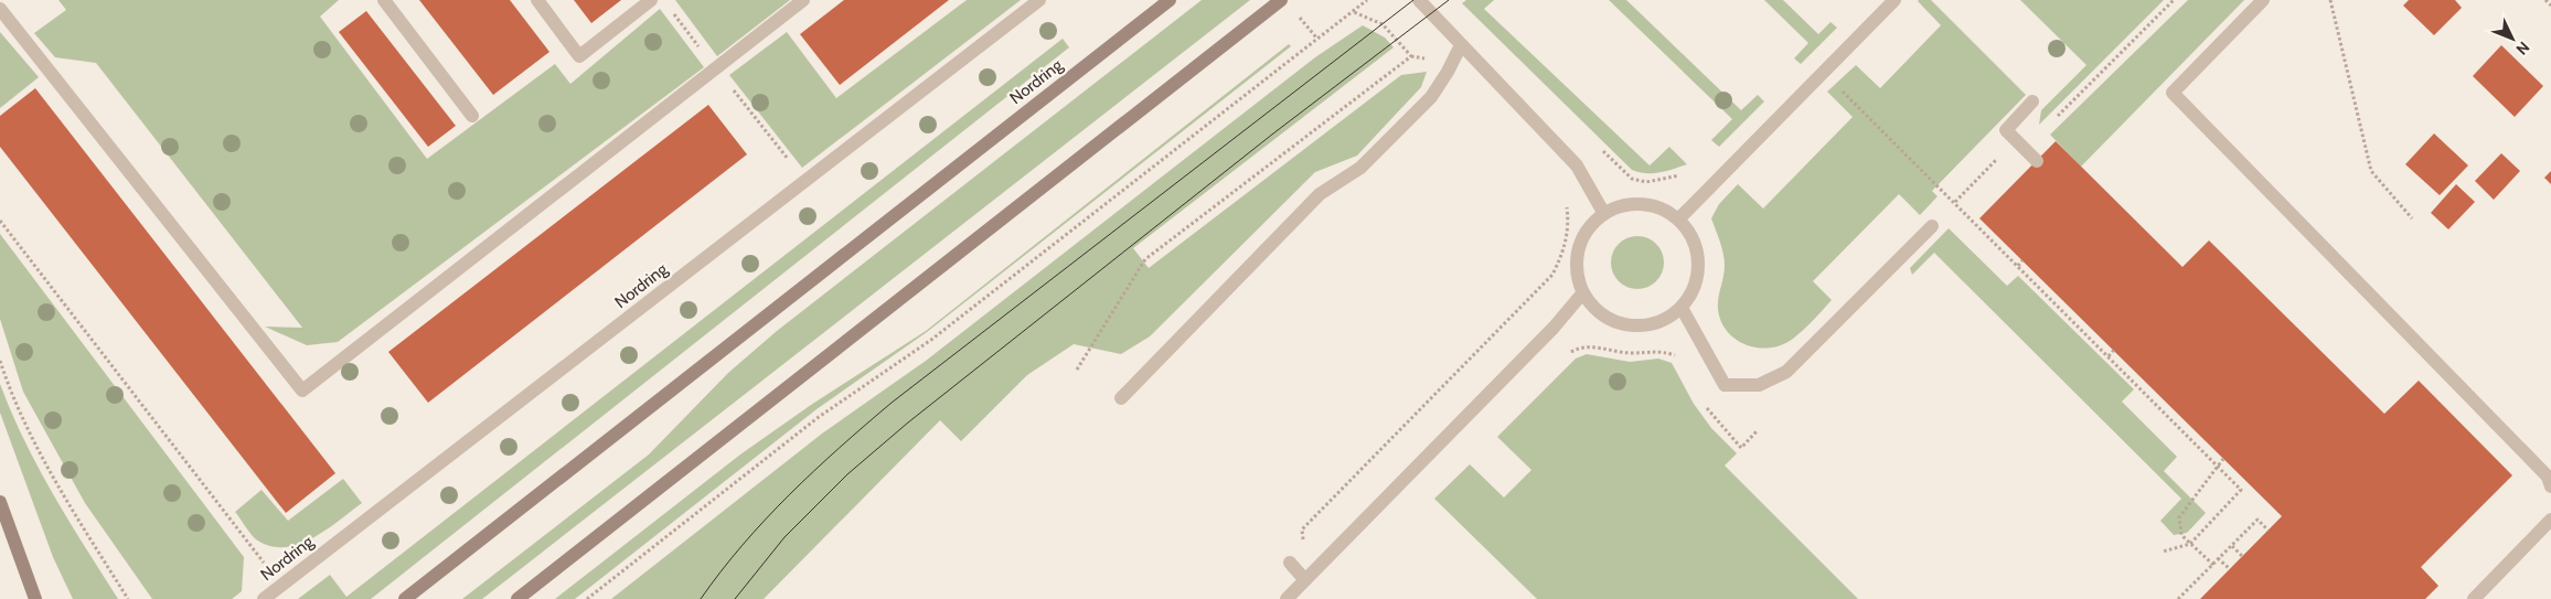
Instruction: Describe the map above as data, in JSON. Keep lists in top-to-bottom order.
{
  "streets": {
    "main road": ["Nordring"]
  },
  "north": "bottom right"
}
